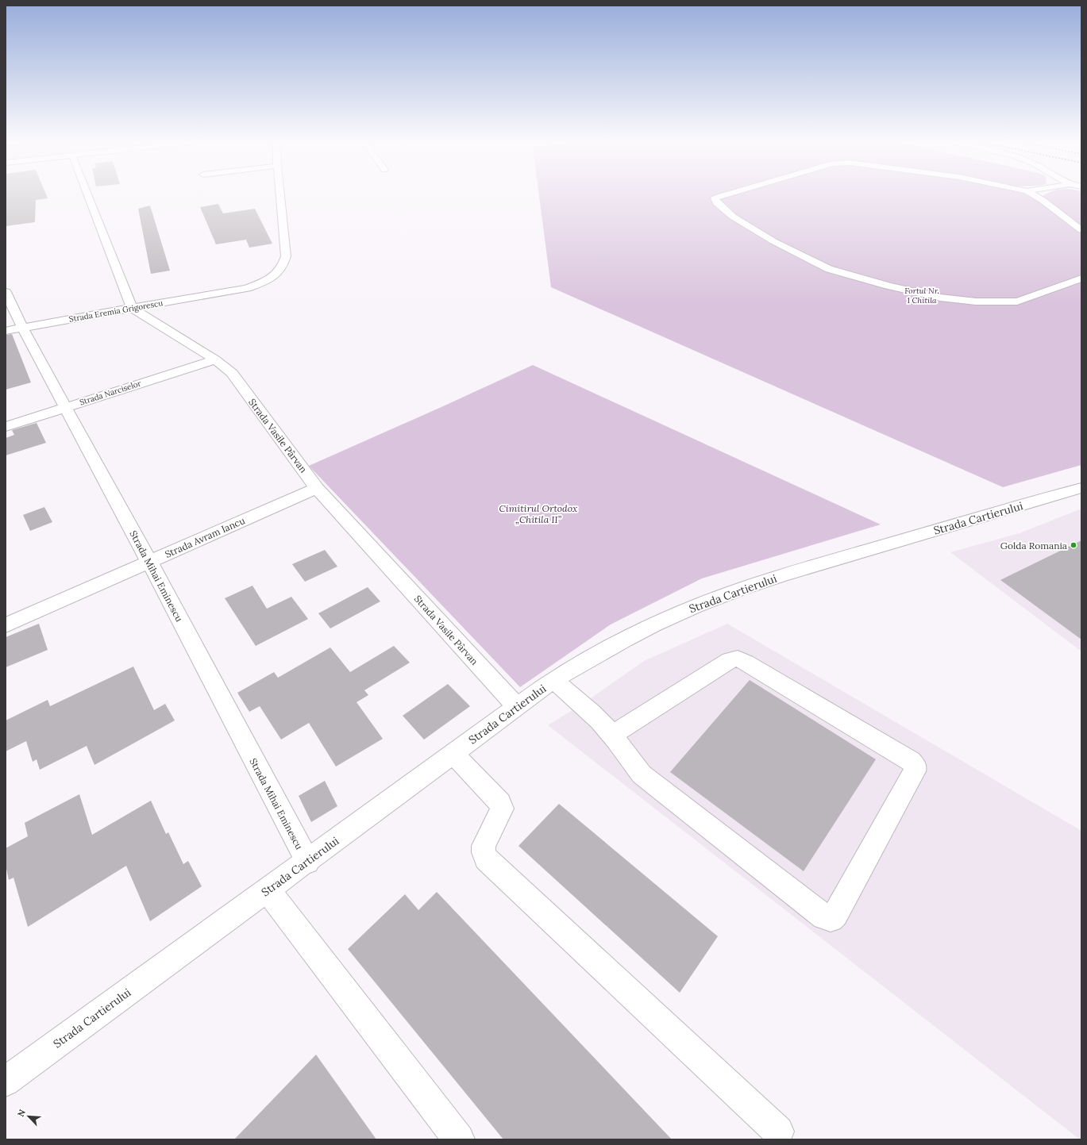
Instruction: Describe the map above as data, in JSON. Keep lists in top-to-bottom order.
{
  "streets": {
    "street": [
      "Strada Eremia Grigorescu",
      "Strada Narciselor",
      "Strada Vasile Pârvan",
      "Strada Cartierului",
      "Strada Avram Iancu",
      "Strada Mihai Eminescu"
    ]
  },
  "crossings": [
    ["Strada Eremia Grigorescu", "Strada Vasile Pârvan"],
    ["Strada Eremia Grigorescu", "Strada Mihai Eminescu"],
    ["Strada Narciselor", "Strada Vasile Pârvan"],
    ["Strada Narciselor", "Strada Mihai Eminescu"],
    ["Strada Vasile Pârvan", "Strada Cartierului"],
    ["Strada Vasile Pârvan", "Strada Avram Iancu"],
    ["Strada Cartierului", "Strada Mihai Eminescu"],
    ["Strada Avram Iancu", "Strada Mihai Eminescu"]
  ],
  "parks": ["Fortul Nr. 1 Chitila", "Cimitirul Ortodox „Chitila II”"],
  "places": ["Golda Romania"],
  "north": "top left"
}
